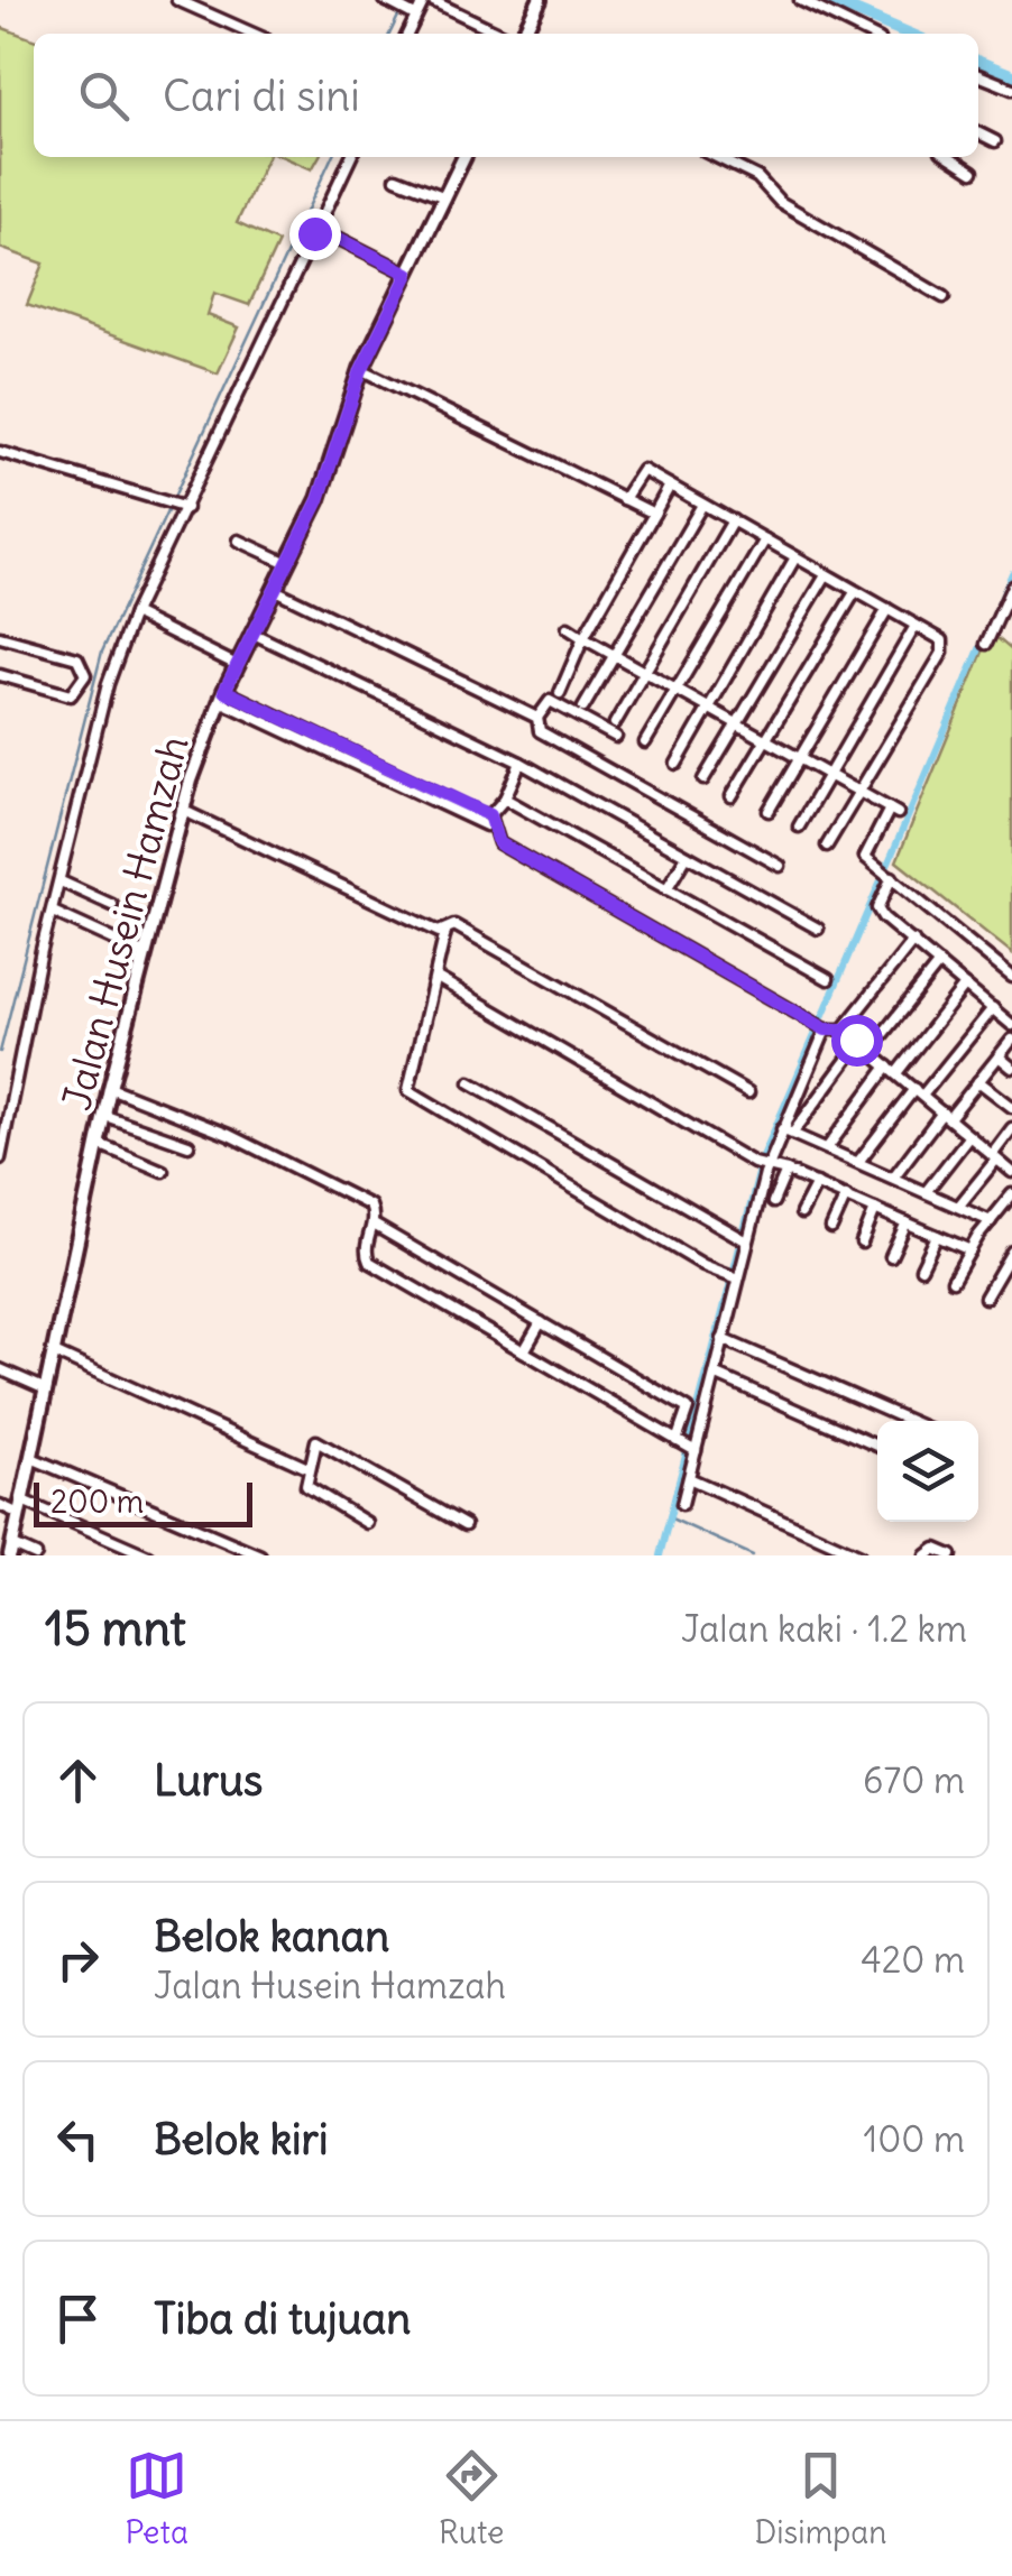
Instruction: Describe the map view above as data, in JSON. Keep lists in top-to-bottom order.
{
  "streets": {
    "street": ["Jalan Husein Hamzah"]
  },
  "scale_bar": "200 m",
  "page": {
    "search": "Cari di sini",
    "scale": "200 m",
    "heading": ["15 mnt", "Jalan kaki · 1.2 km"],
    "list": [
      ["Lurus", "670 m"],
      ["Belok kanan", "Jalan Husein Hamzah", "420 m"],
      ["Belok kiri", "100 m"],
      "Tiba di tujuan"
    ],
    "nav": ["Peta", "Rute", "Disimpan"]
  }
}
